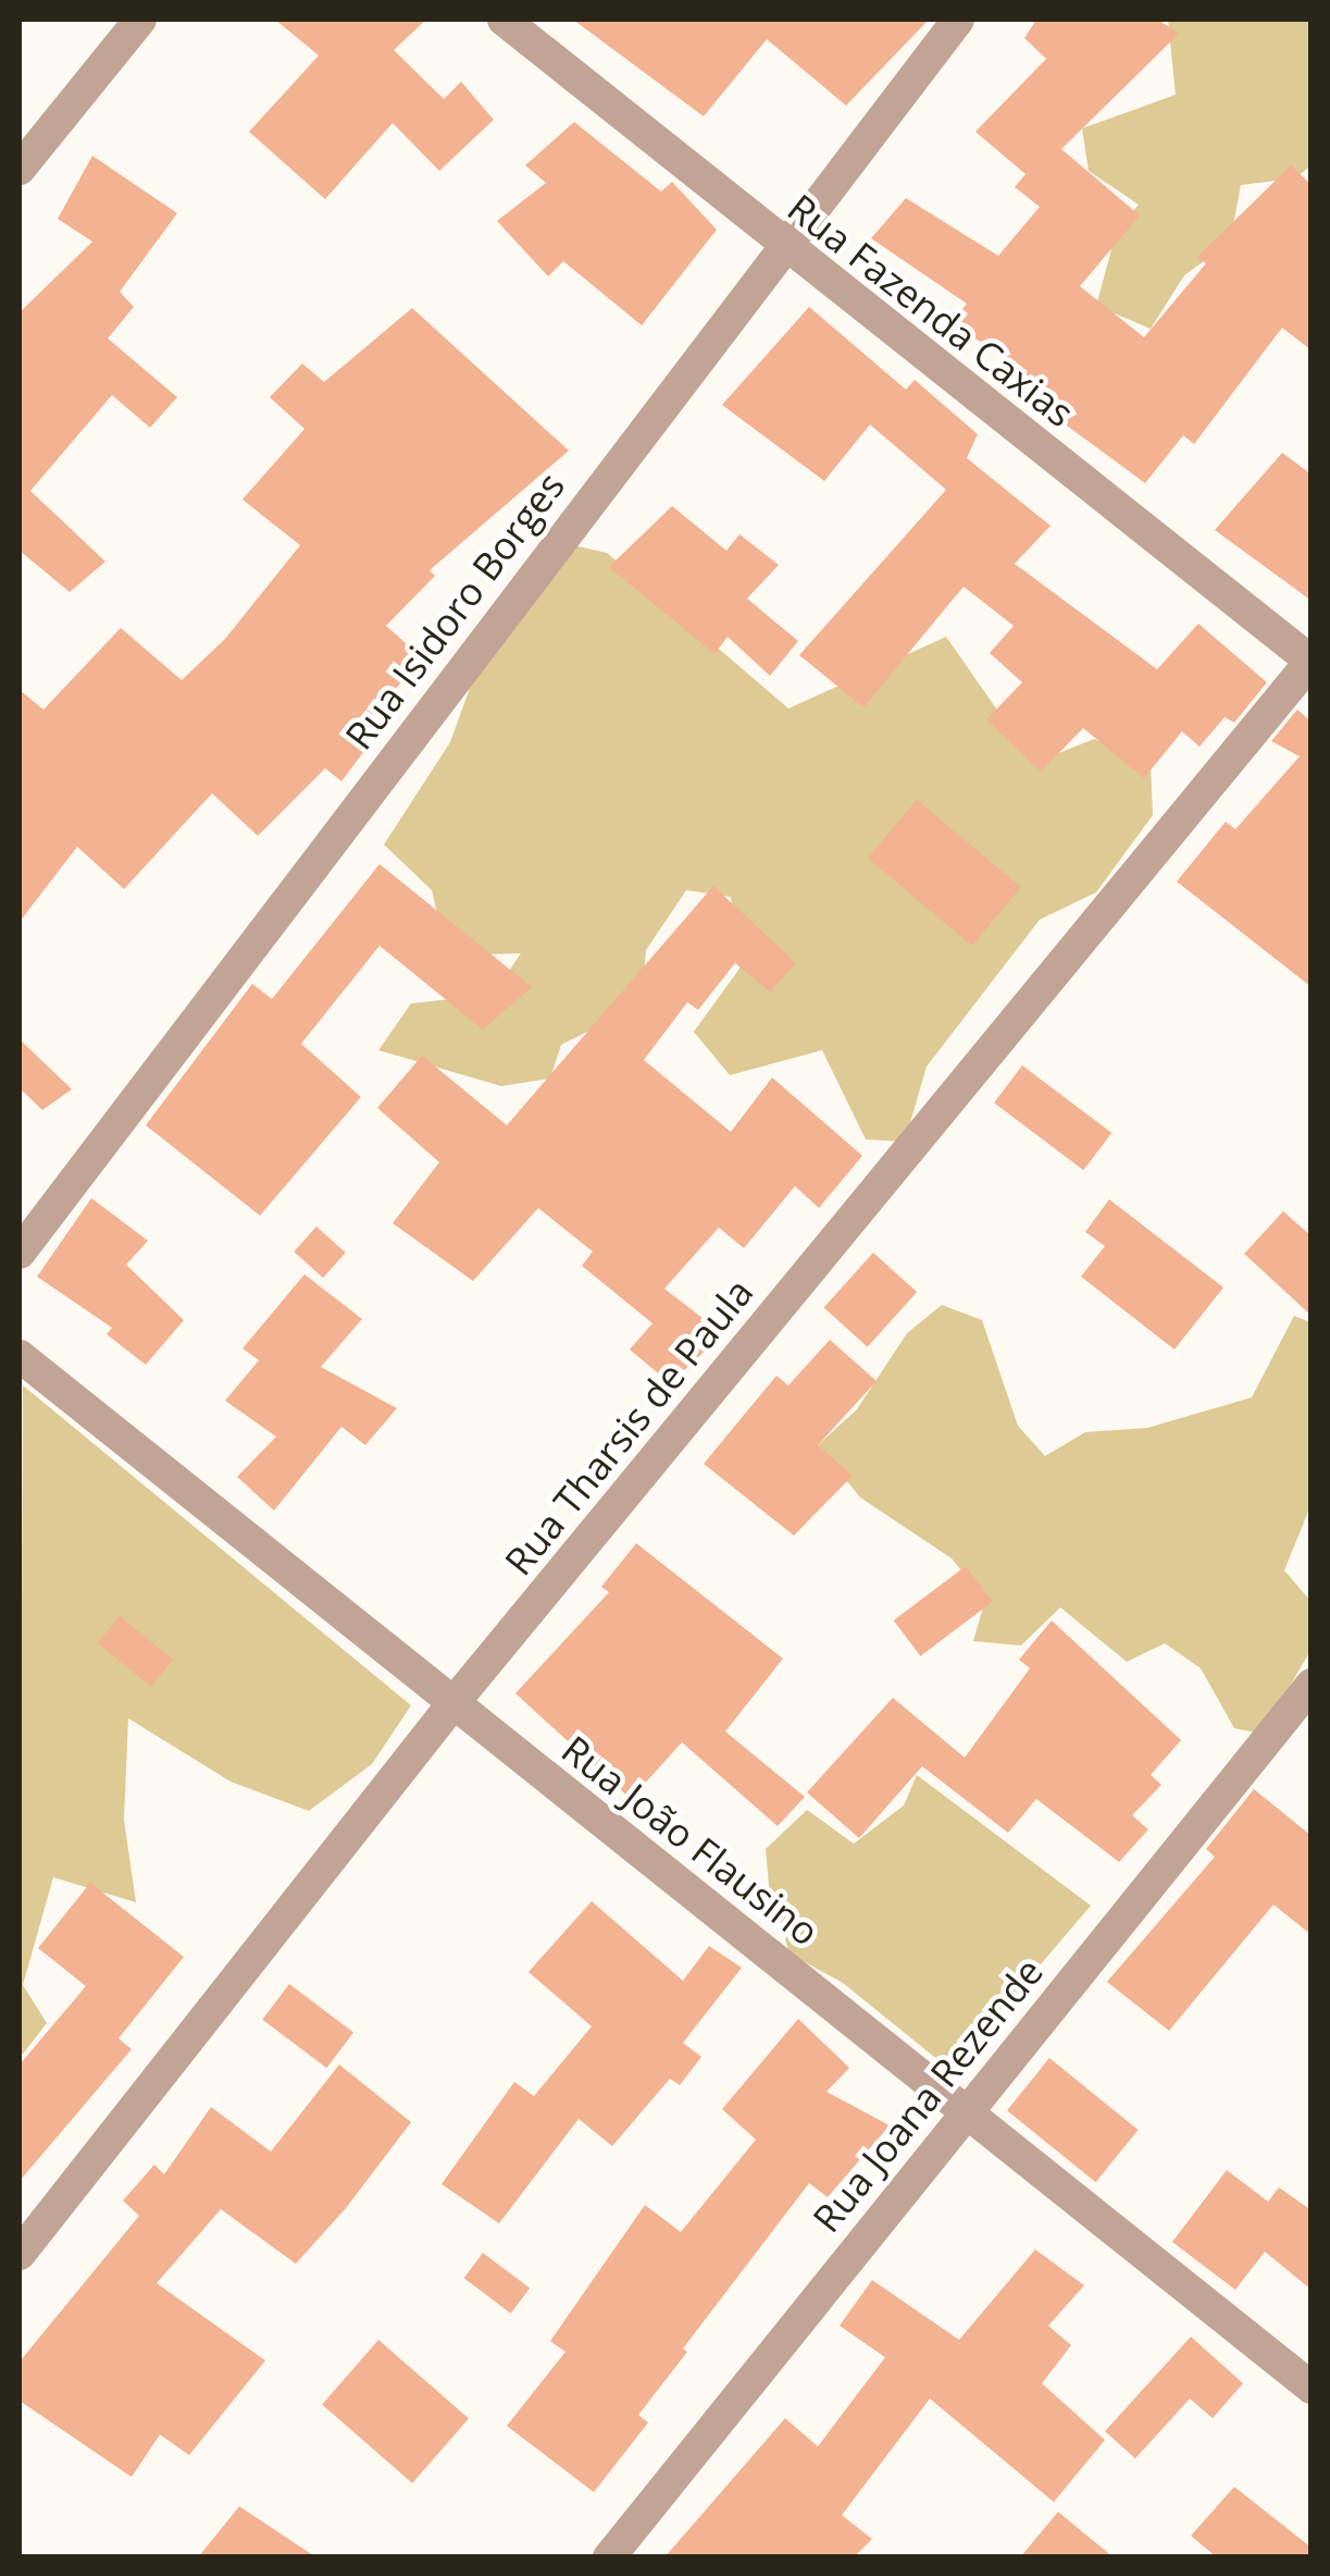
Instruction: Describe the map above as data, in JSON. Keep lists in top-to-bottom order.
{
  "streets": {
    "street": [
      "Rua Fazenda Caxias",
      "Rua Isidoro Borges",
      "Rua Tharsis de Paula",
      "Rua João Flausino",
      "Rua Joana Rezende"
    ]
  },
  "crossings": [
    ["Rua Fazenda Caxias", "Rua Isidoro Borges"],
    ["Rua Fazenda Caxias", "Rua Tharsis de Paula"],
    ["Rua Tharsis de Paula", "Rua João Flausino"],
    ["Rua João Flausino", "Rua Joana Rezende"]
  ]
}
